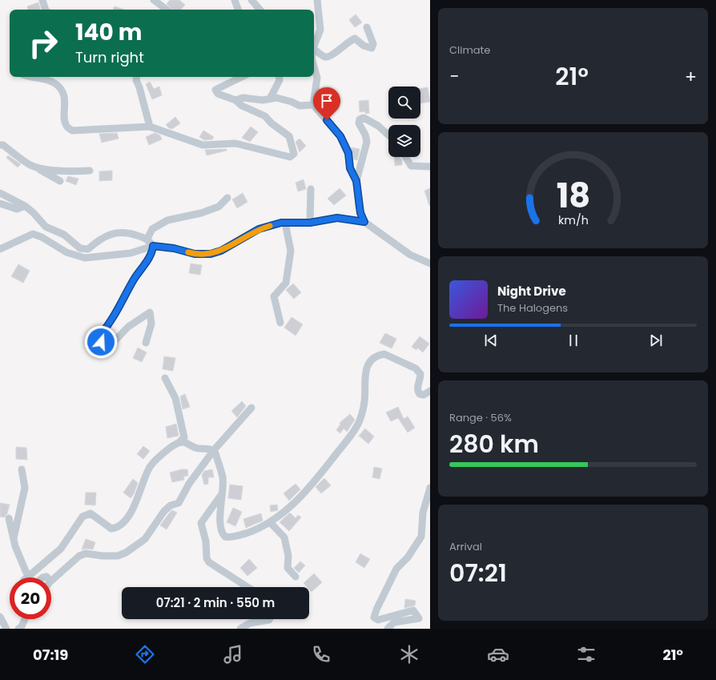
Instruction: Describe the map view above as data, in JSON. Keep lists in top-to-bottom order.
{
  "page": {
    "tile": [
      "Climate",
      ["Range · 56%", "280 km"],
      ["Arrival", "07:21"]
    ],
    "turn": ["140 m", "Turn right"],
    "heat": ["−", "21°", "+"],
    "song": ["Night Drive", "The Halogens"],
    "limit": "20",
    "trip": "07:21 · 2 min · 550 m",
    "tabs": ["07:19", "21°"],
    "gauge": ["18", "km/h"]
  }
}
